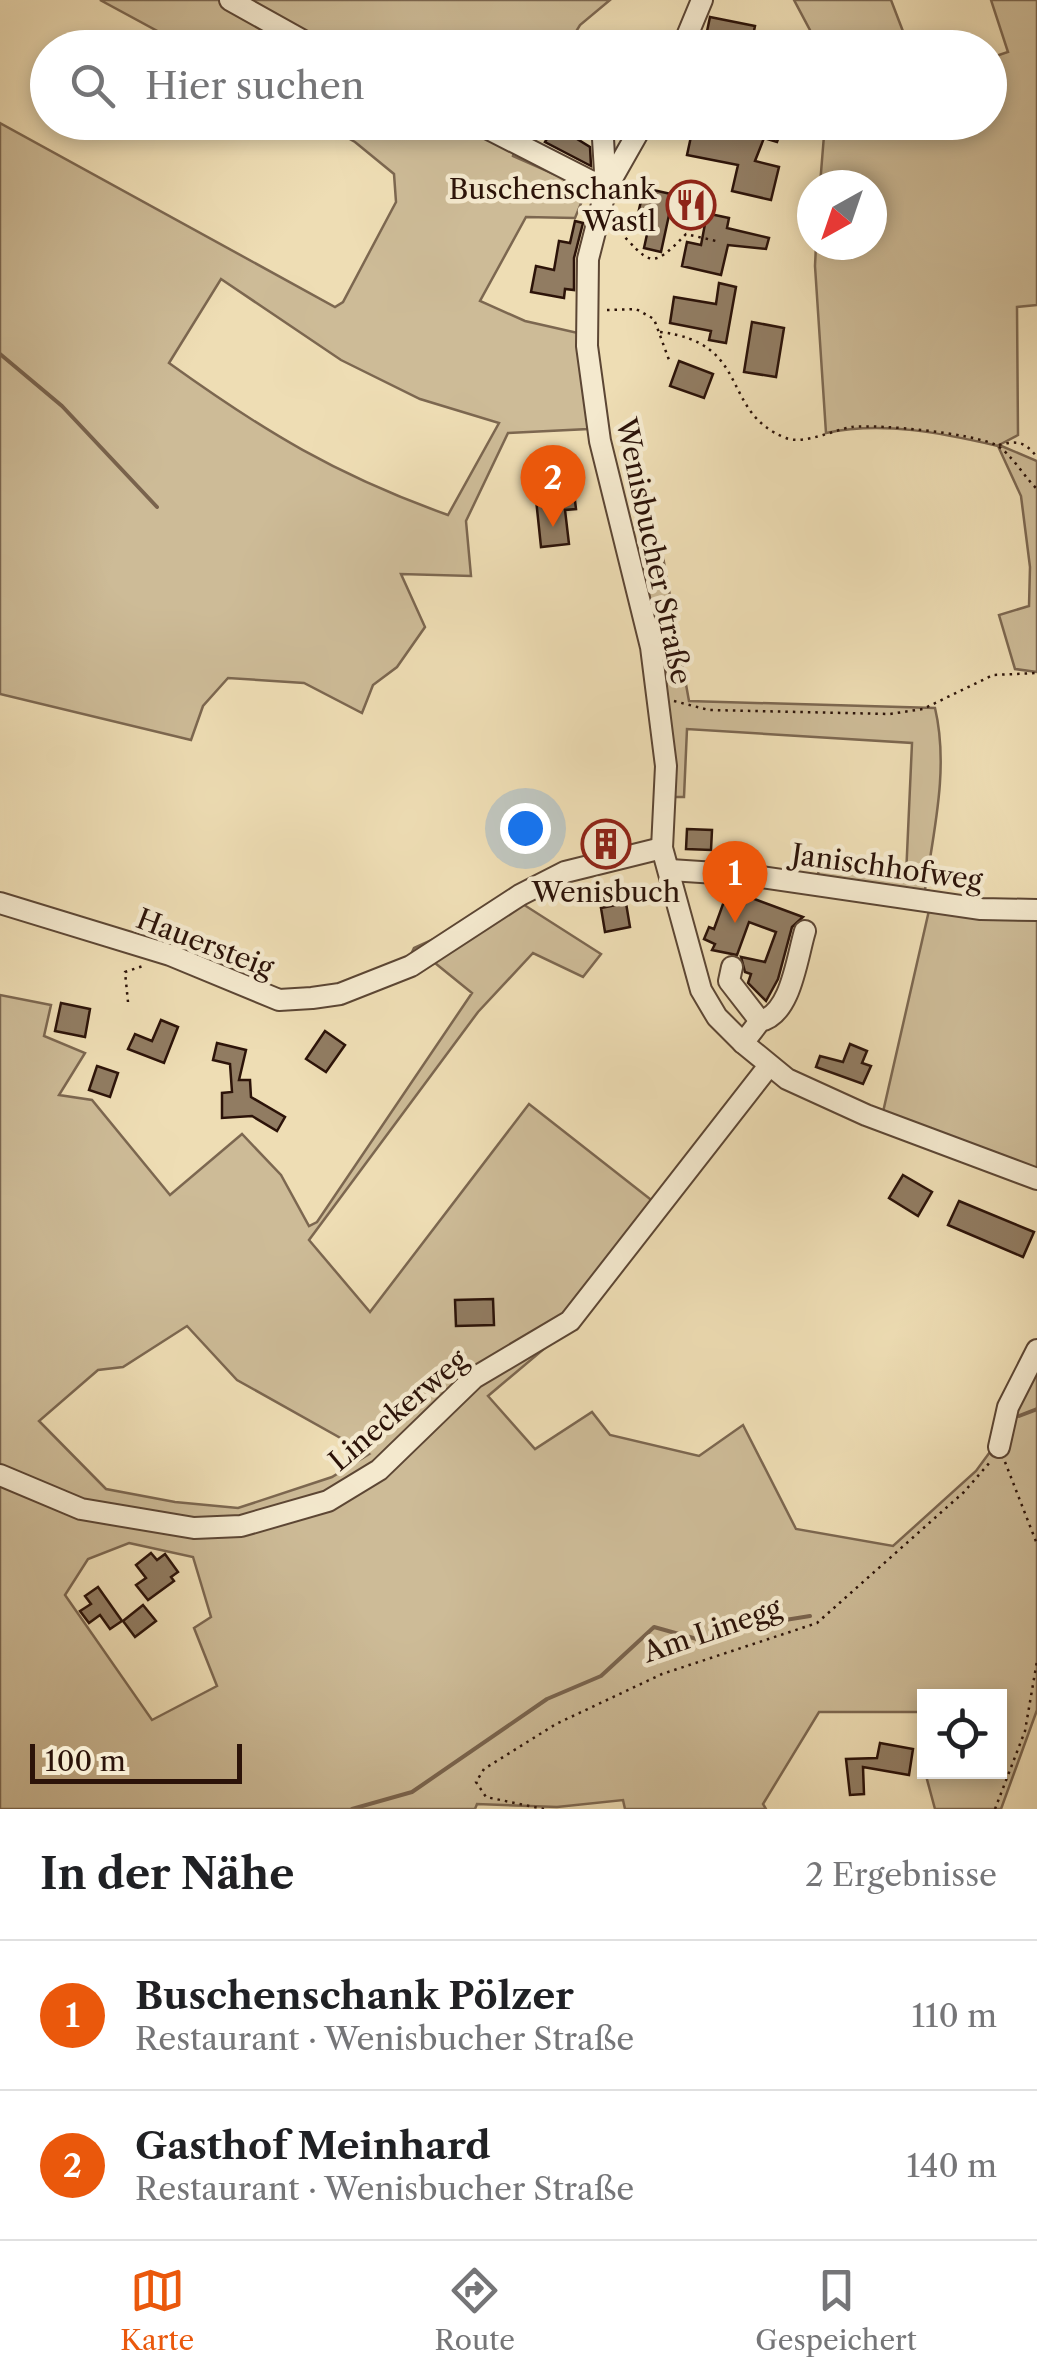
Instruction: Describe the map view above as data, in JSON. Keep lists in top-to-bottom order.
{
  "streets": {
    "street": [
      "Wenisbucher Straße",
      "Janischhofweg",
      "Hauersteig",
      "Lineckerweg"
    ],
    "path": ["Am Linegg"]
  },
  "crossings": [
    ["Wenisbucher Straße", "Janischhofweg"],
    ["Wenisbucher Straße", "Hauersteig"],
    ["Wenisbucher Straße", "Lineckerweg"]
  ],
  "places": {
    "restaurant": ["Buschenschank Wastl"],
    "building": ["Wenisbuch"]
  },
  "scale_bar": "100 m",
  "north": "bottom left",
  "page": {
    "search": "Hier suchen",
    "pins": ["2", "1"],
    "scale": "100 m",
    "heading": ["In der Nähe", "2 Ergebnisse"],
    "list": [
      {
        "mark": "1",
        "name": "Buschenschank Pölzer",
        "note": "Restaurant · Wenisbucher Straße",
        "value": "110 m"
      },
      {
        "mark": "2",
        "name": "Gasthof Meinhard",
        "note": "Restaurant · Wenisbucher Straße",
        "value": "140 m"
      }
    ],
    "nav": ["Karte", "Route", "Gespeichert"]
  }
}
